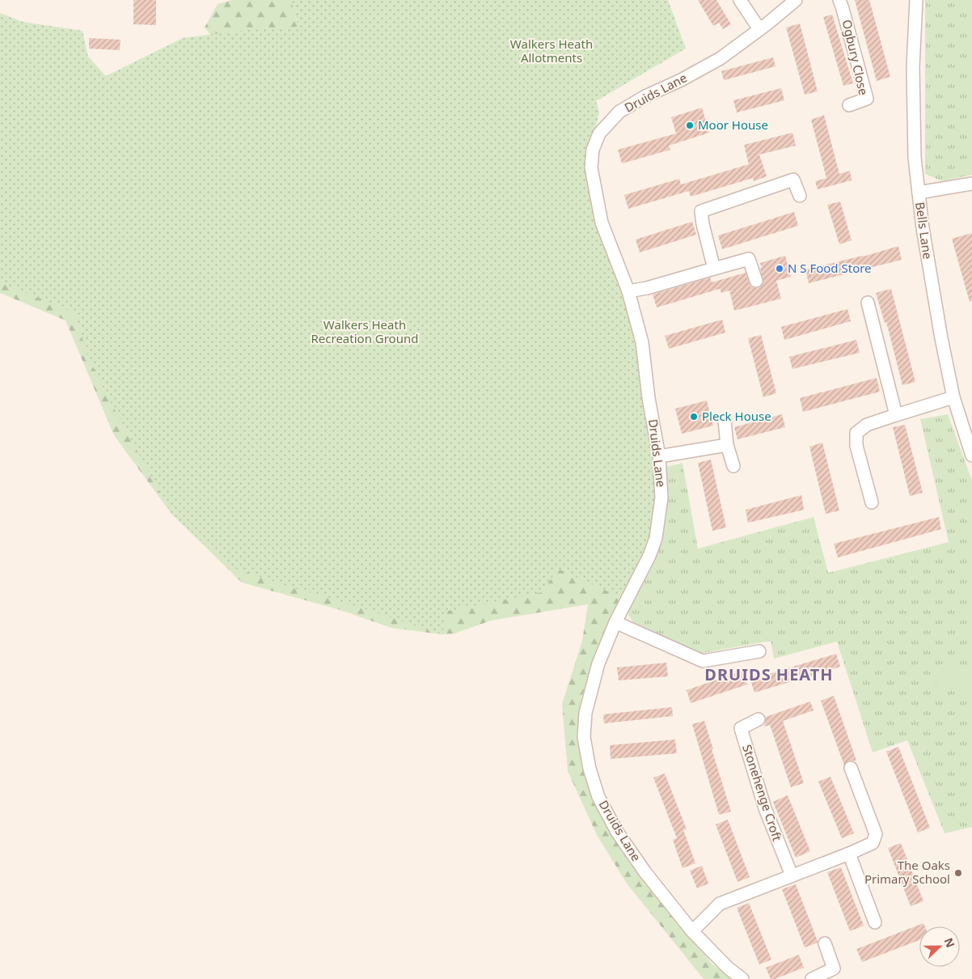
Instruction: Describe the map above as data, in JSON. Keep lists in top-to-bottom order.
{
  "streets": {
    "street": [
      "Ogbury Close",
      "Druids Lane",
      "Bells Lane",
      "Stonehenge Croft"
    ]
  },
  "districts": ["DRUIDS HEATH"],
  "parks": ["Walkers Heath Allotments", "Walkers Heath Recreation Ground"],
  "places": [
    "Moor House",
    "N S Food Store",
    "Pleck House",
    "The Oaks Primary School"
  ],
  "north": "right"
}
